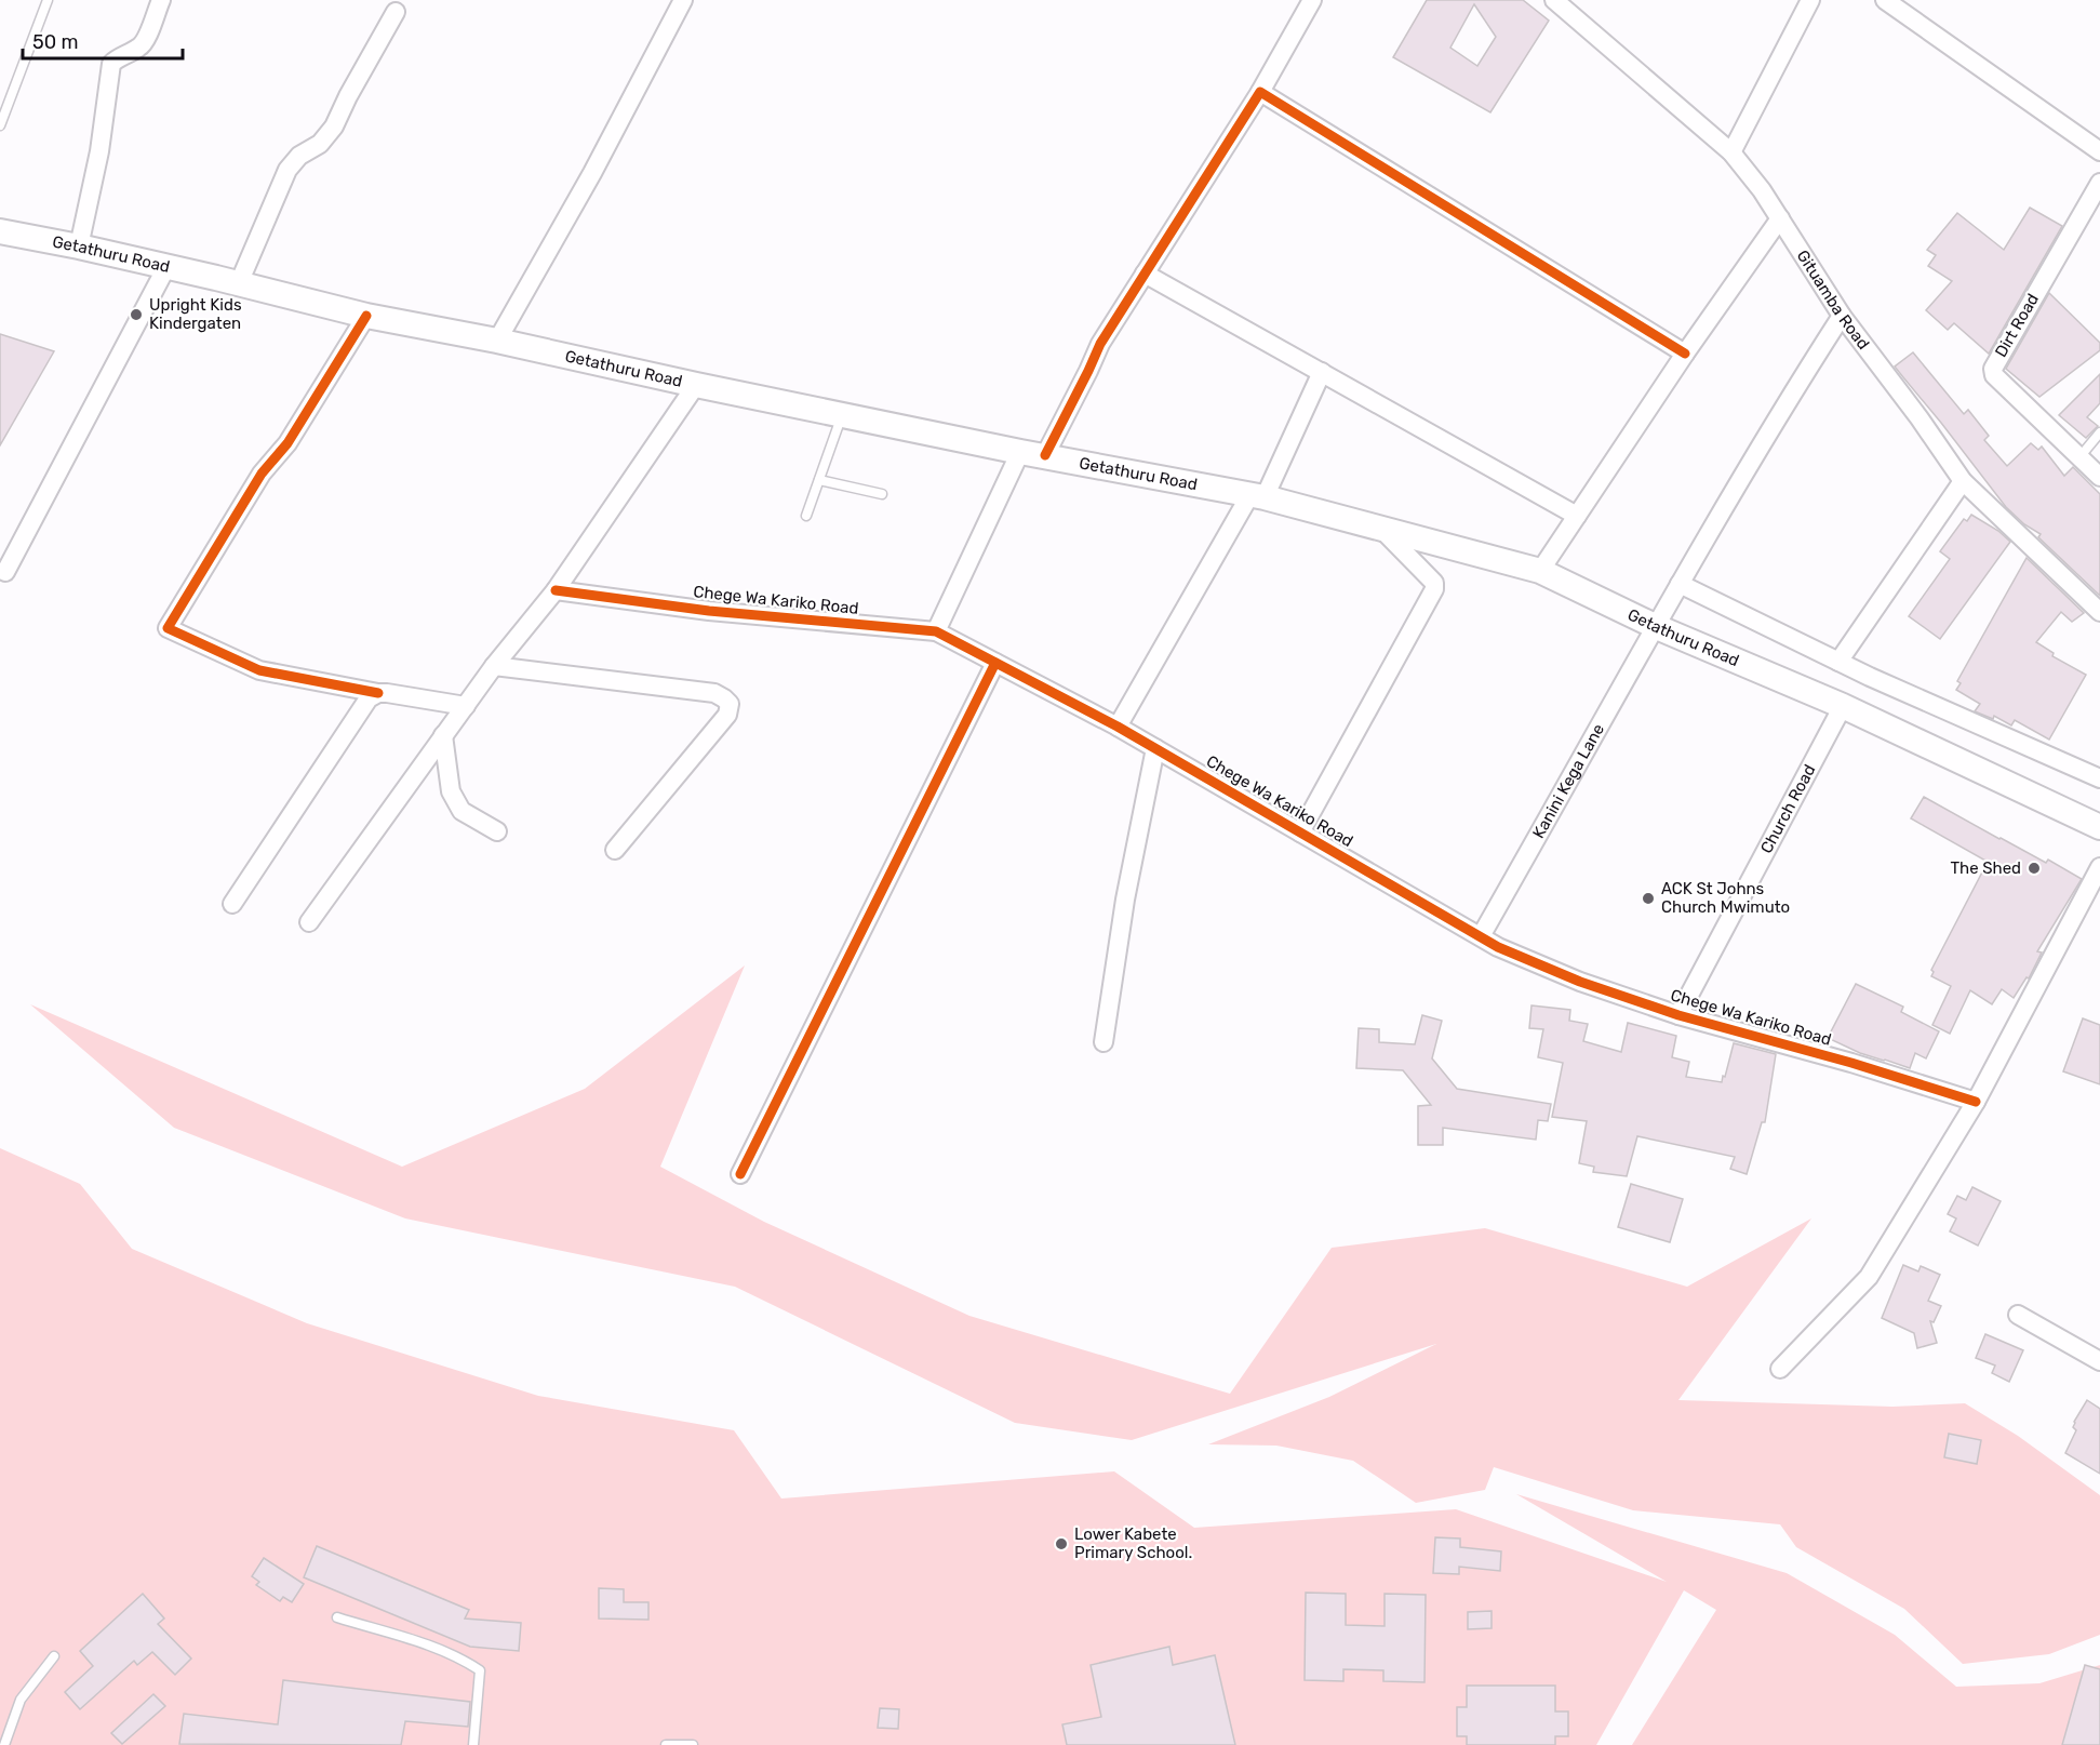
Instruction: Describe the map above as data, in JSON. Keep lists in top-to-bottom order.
{
  "streets": {
    "main road": ["Getathuru Road"],
    "street": [
      "Gituamba Road",
      "Dirt Road",
      "Chege Wa Kariko Road",
      "Kanini Kega Lane",
      "Church Road"
    ]
  },
  "crossings": [
    ["Getathuru Road", "Chege Wa Kariko Road"],
    ["Getathuru Road", "Kanini Kega Lane"],
    ["Getathuru Road", "Church Road"],
    ["Gituamba Road", "Kanini Kega Lane"],
    ["Chege Wa Kariko Road", "Kanini Kega Lane"],
    ["Chege Wa Kariko Road", "Church Road"]
  ],
  "places": [
    "Upright Kids Kindergaten",
    "The Shed",
    "ACK St Johns Church Mwimuto",
    "Lower Kabete Primary School."
  ],
  "scale_bar": "50 m"
}
